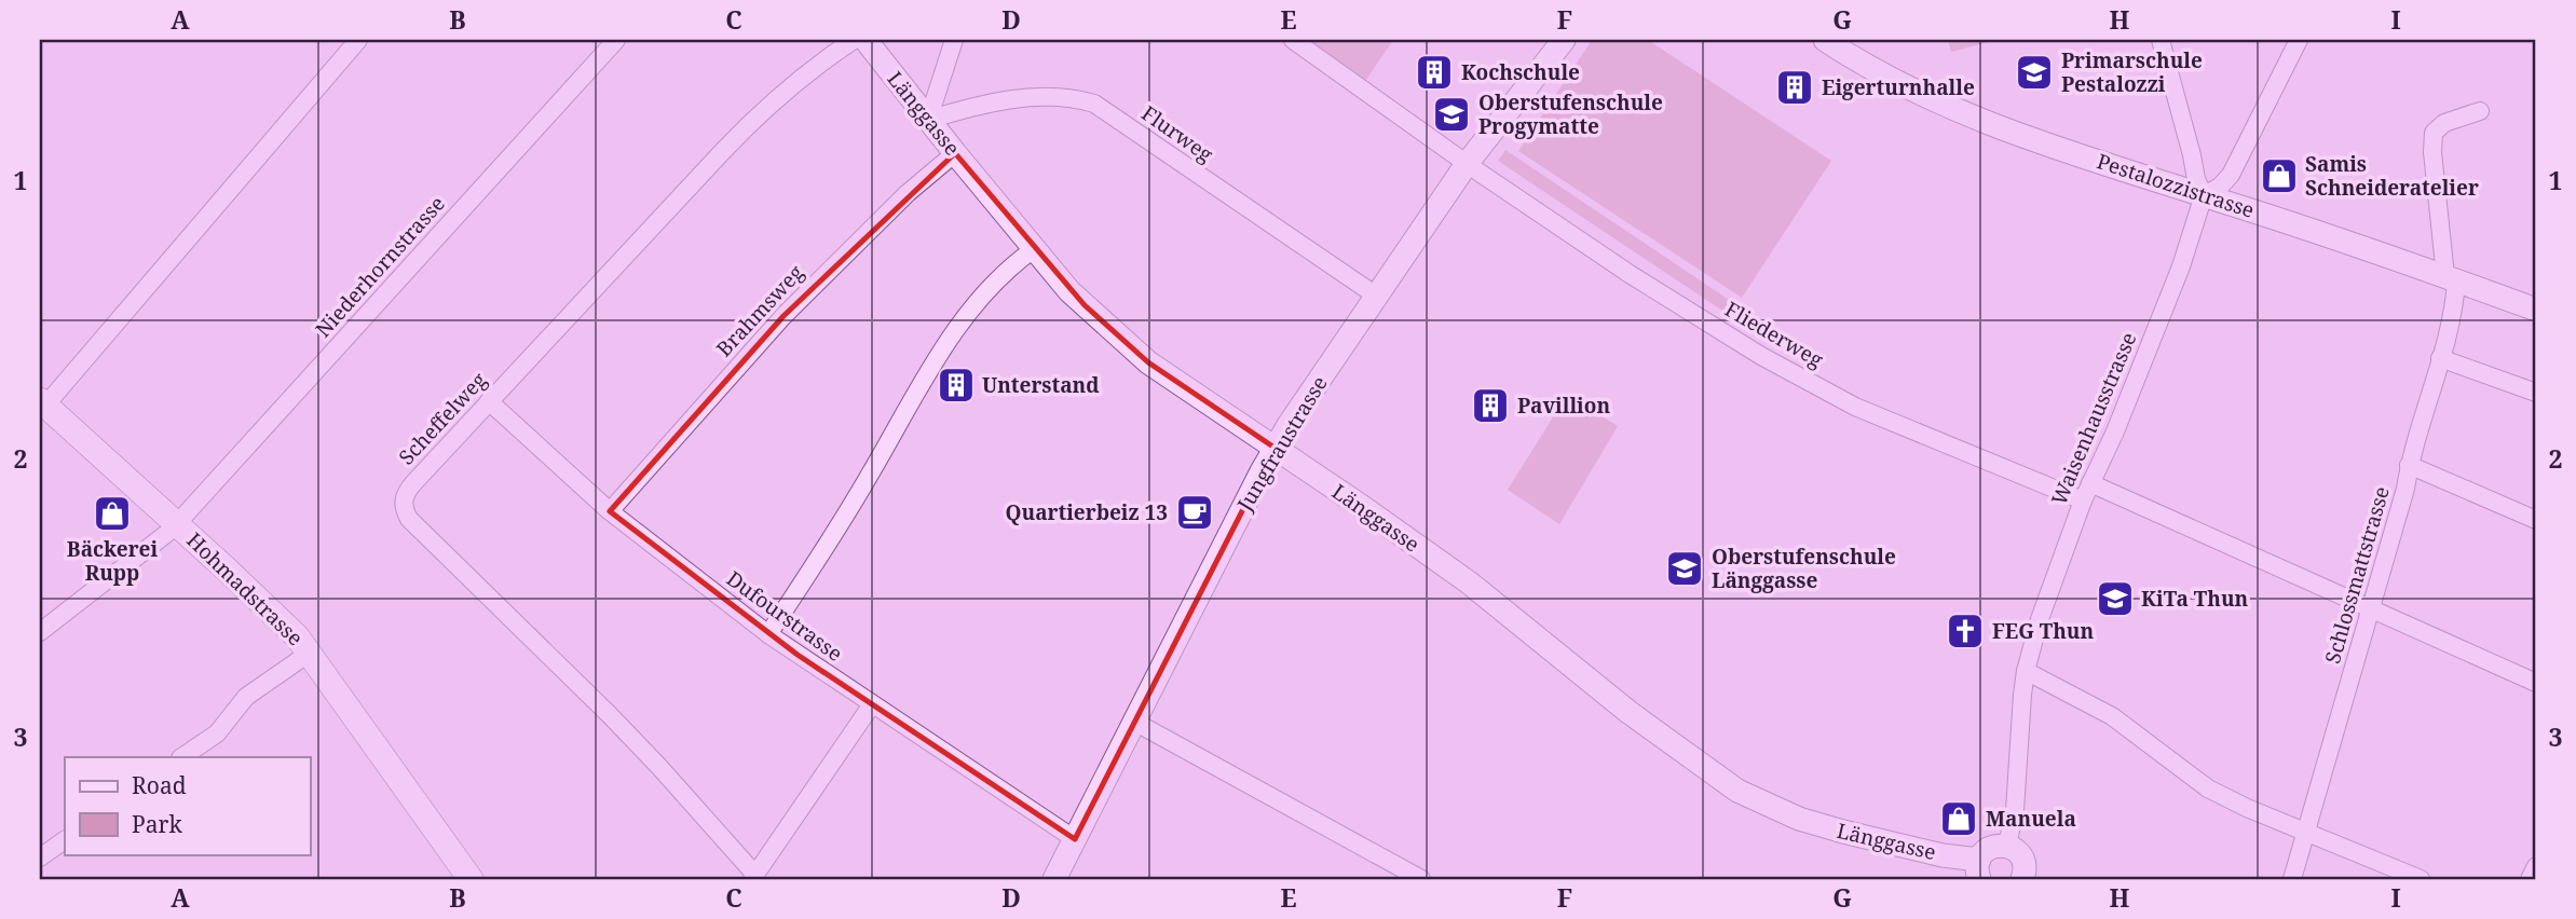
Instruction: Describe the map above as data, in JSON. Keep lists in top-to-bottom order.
{
  "streets": {
    "main road": ["Hohmadstrasse"],
    "street": [
      "Länggasse",
      "Flurweg",
      "Pestalozzistrasse",
      "Niederhornstrasse",
      "Brahmsweg",
      "Fliederweg",
      "Scheffelweg",
      "Waisenhausstrasse",
      "Jungfraustrasse",
      "Schlossmattstrasse",
      "Dufourstrasse"
    ]
  },
  "crossings": [
    ["Länggasse", "Flurweg"],
    ["Länggasse", "Brahmsweg"],
    ["Länggasse", "Jungfraustrasse"],
    ["Flurweg", "Jungfraustrasse"],
    ["Pestalozzistrasse", "Waisenhausstrasse"],
    ["Pestalozzistrasse", "Schlossmattstrasse"],
    ["Niederhornstrasse", "Hohmadstrasse"],
    ["Brahmsweg", "Dufourstrasse"],
    ["Fliederweg", "Waisenhausstrasse"],
    ["Fliederweg", "Jungfraustrasse"],
    ["Scheffelweg", "Dufourstrasse"],
    ["Jungfraustrasse", "Dufourstrasse"]
  ],
  "places": {
    "building": [
      "Kochschule",
      "Eigerturnhalle",
      "Unterstand",
      "Pavillion"
    ],
    "school or university": [
      "Primarschule Pestalozzi",
      "Oberstufenschule Progymatte",
      "Oberstufenschule Länggasse",
      "KiTa Thun"
    ],
    "shop": ["Samis Schneideratelier", "Bäckerei Rupp", "Manuela"],
    "cafe": ["Quartierbeiz 13"],
    "church": ["FEG Thun"]
  },
  "legend": ["Road", "Park"],
  "grid": {
    "columns": [
      "A",
      "B",
      "C",
      "D",
      "E",
      "F",
      "G",
      "H",
      "I"
    ],
    "rows": ["1", "2", "3"]
  }
}
